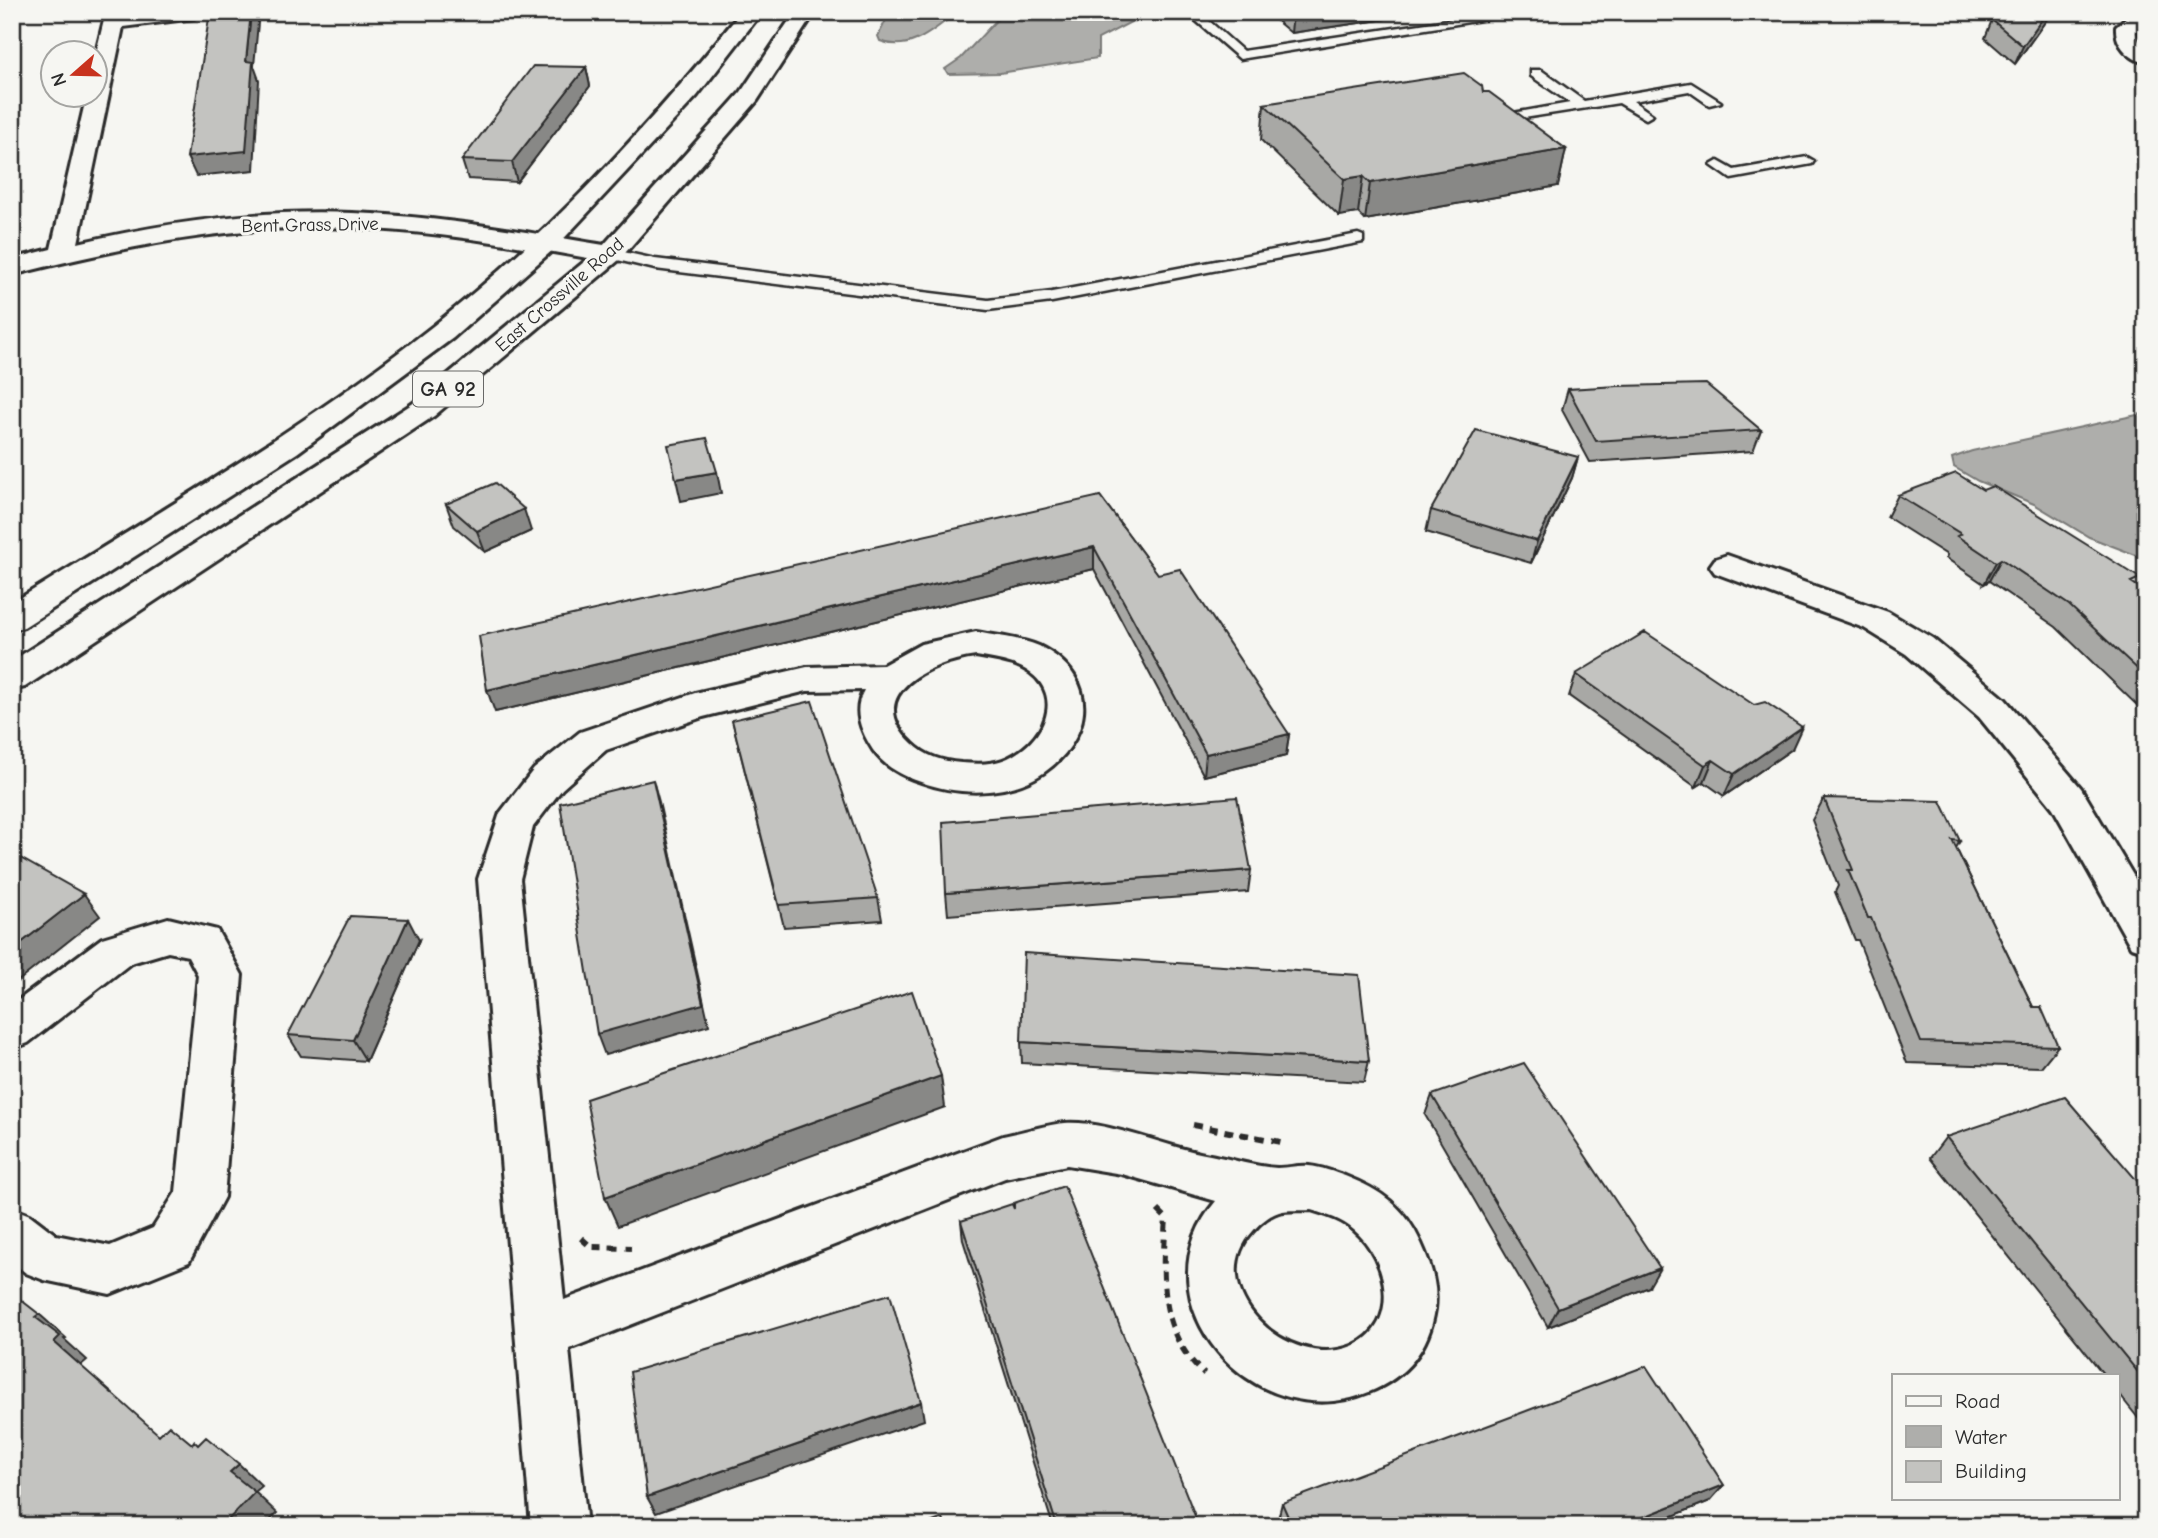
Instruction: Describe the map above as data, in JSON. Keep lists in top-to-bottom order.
{
  "streets": {
    "street": ["Bent Grass Drive", "East Crossville Road", "GA 92"]
  },
  "crossings": [
    ["Bent Grass Drive", "East Crossville Road"],
    ["Bent Grass Drive", "GA 92"]
  ],
  "legend": ["Road", "Water", "Building"],
  "north": "left"
}
